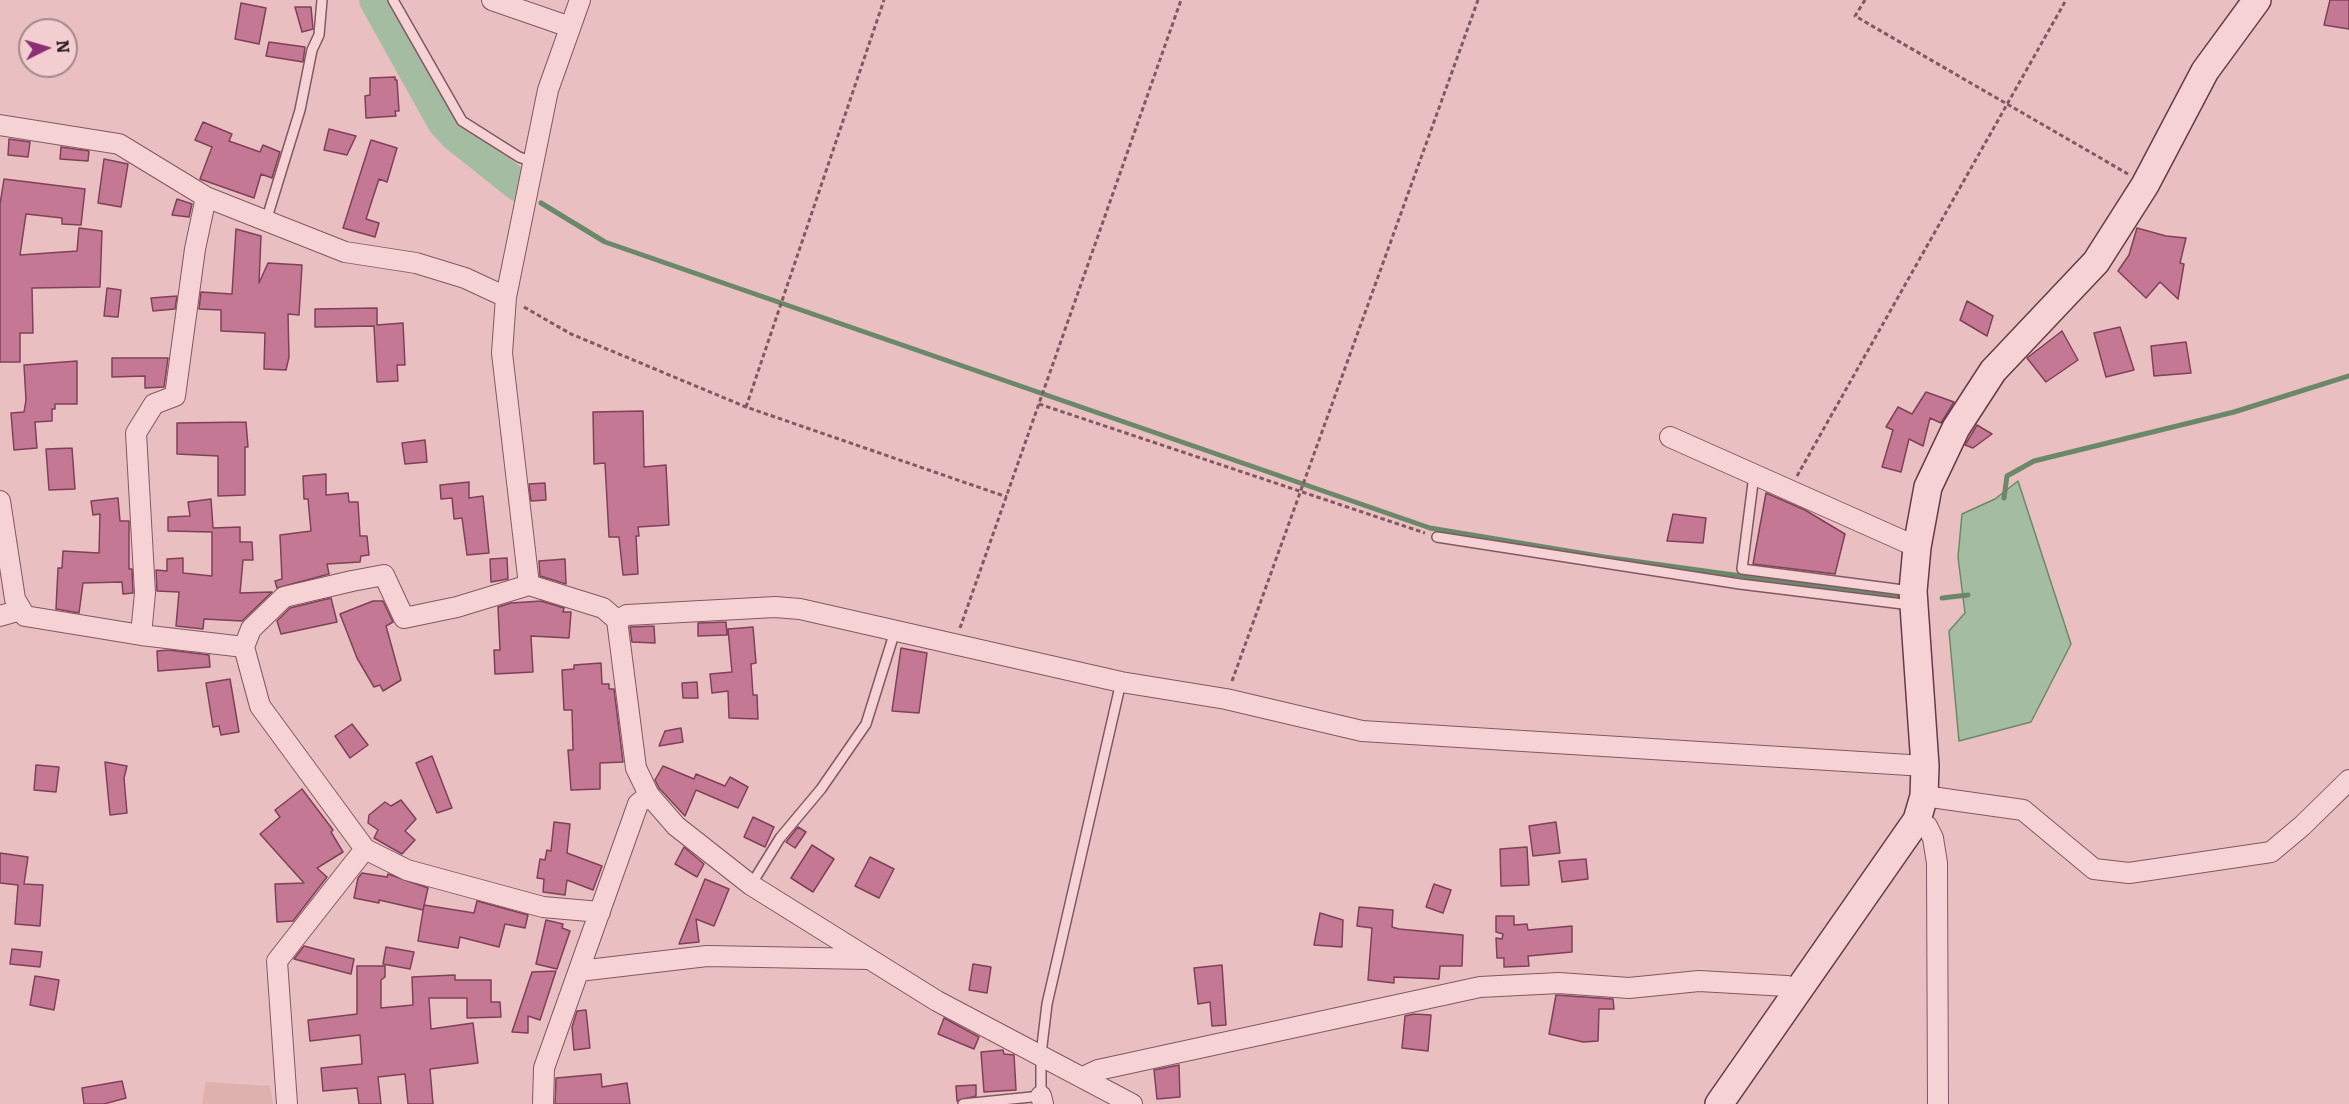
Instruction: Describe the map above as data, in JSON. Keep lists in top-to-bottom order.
{
  "north": "right"
}
